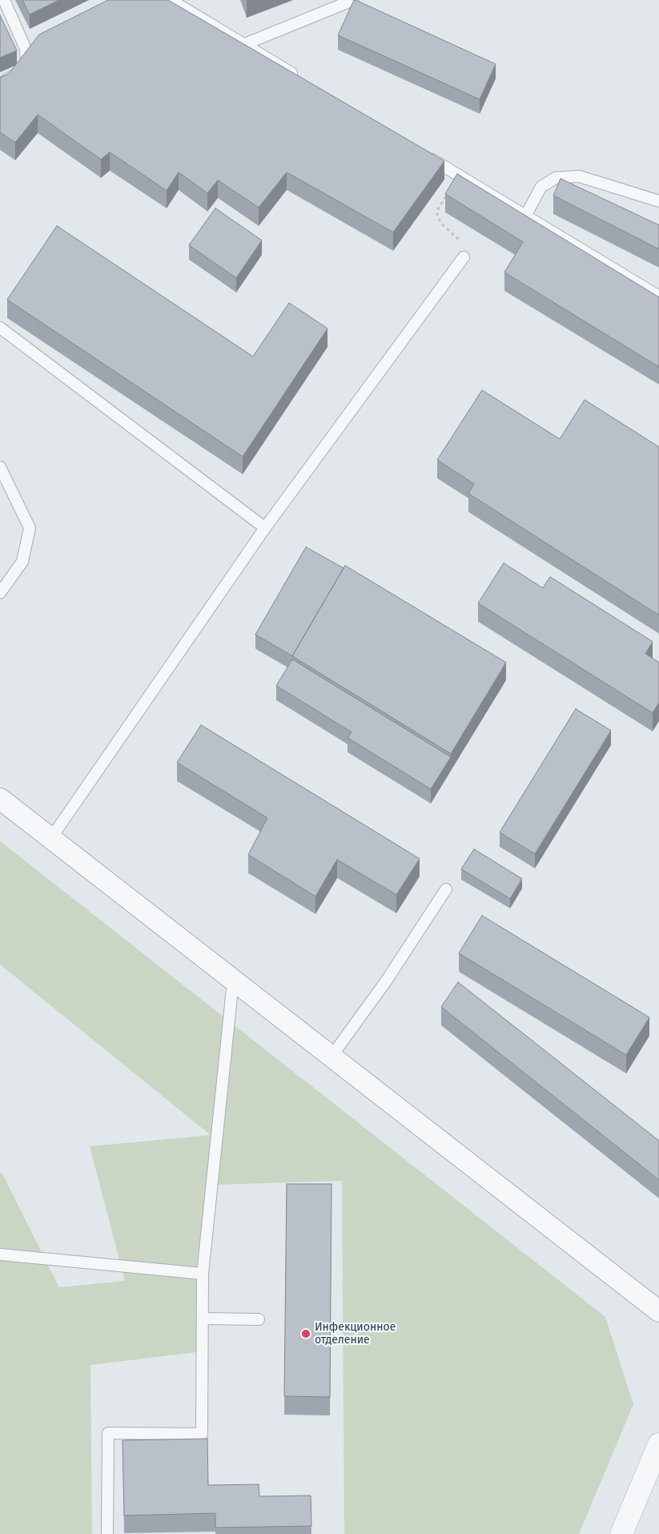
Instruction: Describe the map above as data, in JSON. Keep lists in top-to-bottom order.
{
  "places": ["Инфекционное отделение"]
}
